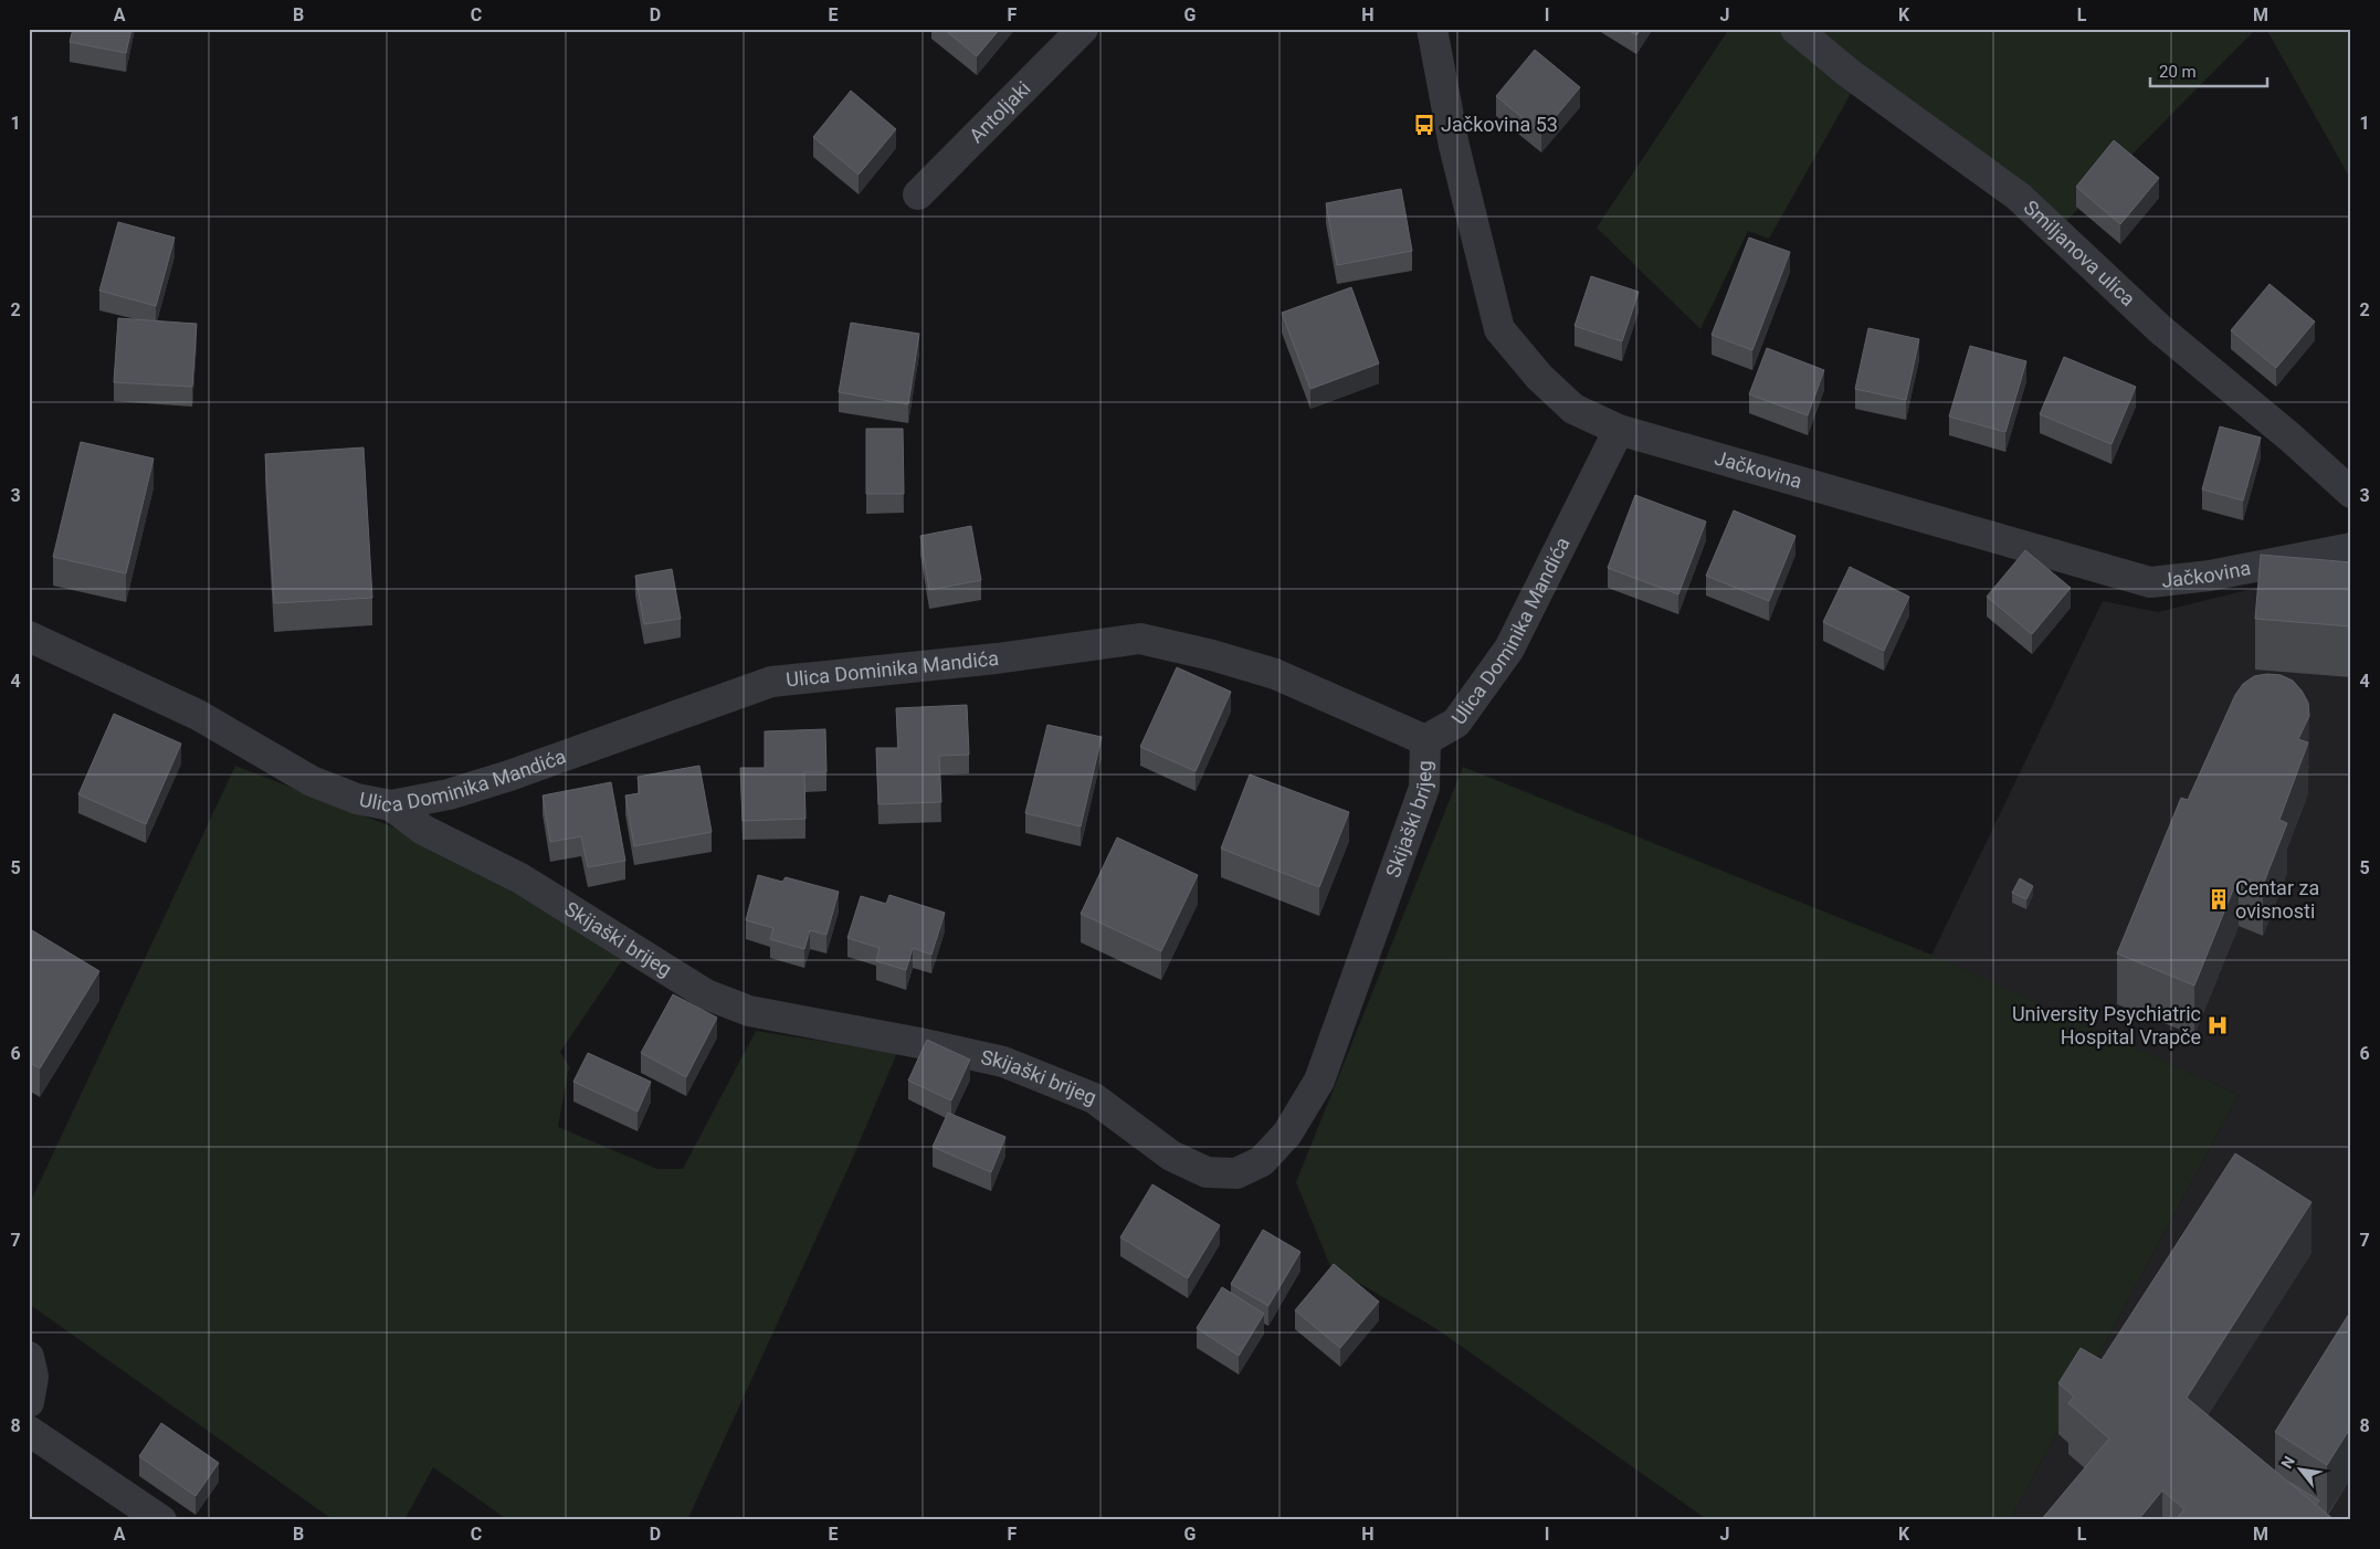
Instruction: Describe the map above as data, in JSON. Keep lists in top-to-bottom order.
{
  "streets": {
    "street": [
      "Antoljaki",
      "Smiljanova ulica",
      "Jačkovina",
      "Ulica Dominika Mandića",
      "Skijaški brijeg"
    ]
  },
  "crossings": [
    ["Jačkovina", "Ulica Dominika Mandića"],
    ["Ulica Dominika Mandića", "Skijaški brijeg"]
  ],
  "places": {
    "bus stop": ["Jačkovina 53"],
    "building": ["Centar za ovisnosti"],
    "hospital": ["University Psychiatric Hospital Vrapče"]
  },
  "scale_bar": "20 m",
  "north": "top left",
  "grid": {
    "columns": [
      "A",
      "B",
      "C",
      "D",
      "E",
      "F",
      "G",
      "H",
      "I",
      "J",
      "K",
      "L",
      "M"
    ],
    "rows": [
      "1",
      "2",
      "3",
      "4",
      "5",
      "6",
      "7",
      "8"
    ]
  }
}
